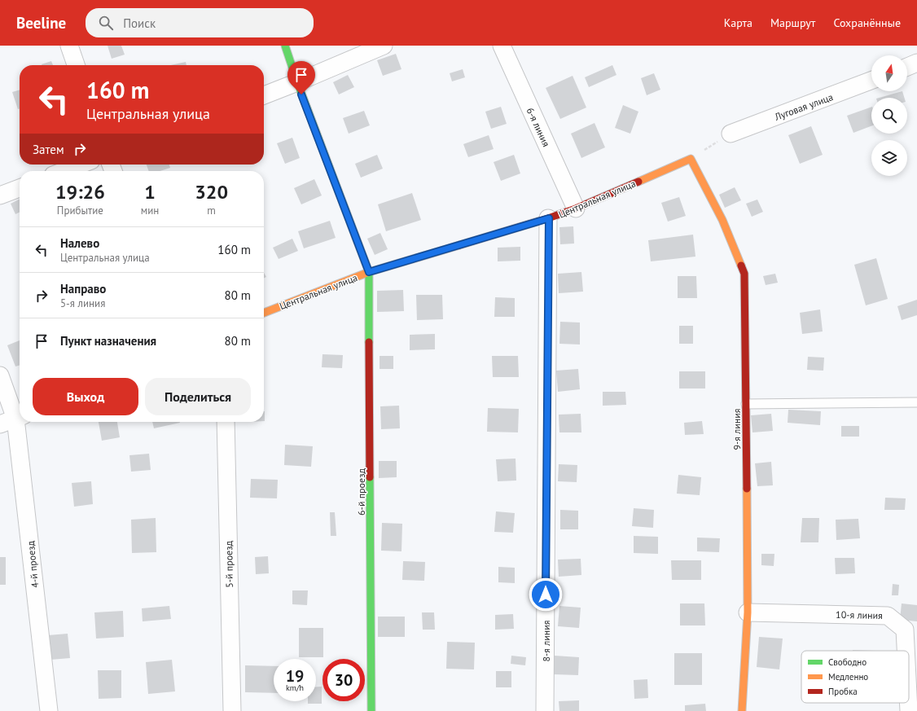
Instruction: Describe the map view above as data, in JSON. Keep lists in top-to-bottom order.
{
  "streets": {
    "street": [
      "Луговая улица",
      "6-я линия",
      "Центральная улица",
      "9-я линия",
      "6-й проезд",
      "4-й проезд",
      "5-й проезд",
      "10-я линия",
      "8-я линия"
    ]
  },
  "crossings": [
    ["6-я линия", "Центральная улица"],
    ["Центральная улица", "9-я линия"],
    ["Центральная улица", "6-й проезд"],
    ["Центральная улица", "8-я линия"],
    ["9-я линия", "10-я линия"]
  ],
  "legend": ["Свободно", "Медленно", "Пробка"],
  "north": "top",
  "page": {
    "header": "Beeline",
    "search": "Поиск",
    "nav": ["Карта", "Маршрут", "Сохранённые"],
    "turn": ["160 m", "Центральная улица"],
    "then": "Затем",
    "eta": [
      "19:26",
      "Прибытие",
      "1",
      "мин",
      "320",
      "m"
    ],
    "list": [
      {
        "name": "Налево",
        "note": "Центральная улица",
        "value": "160 m"
      },
      {
        "name": "Направо",
        "note": "5-я линия",
        "value": "80 m"
      },
      {
        "name": "Пункт назначения",
        "value": "80 m"
      }
    ],
    "buttons": ["Выход", "Поделиться"],
    "speed": "19 km/h",
    "limit": "30"
  }
}
